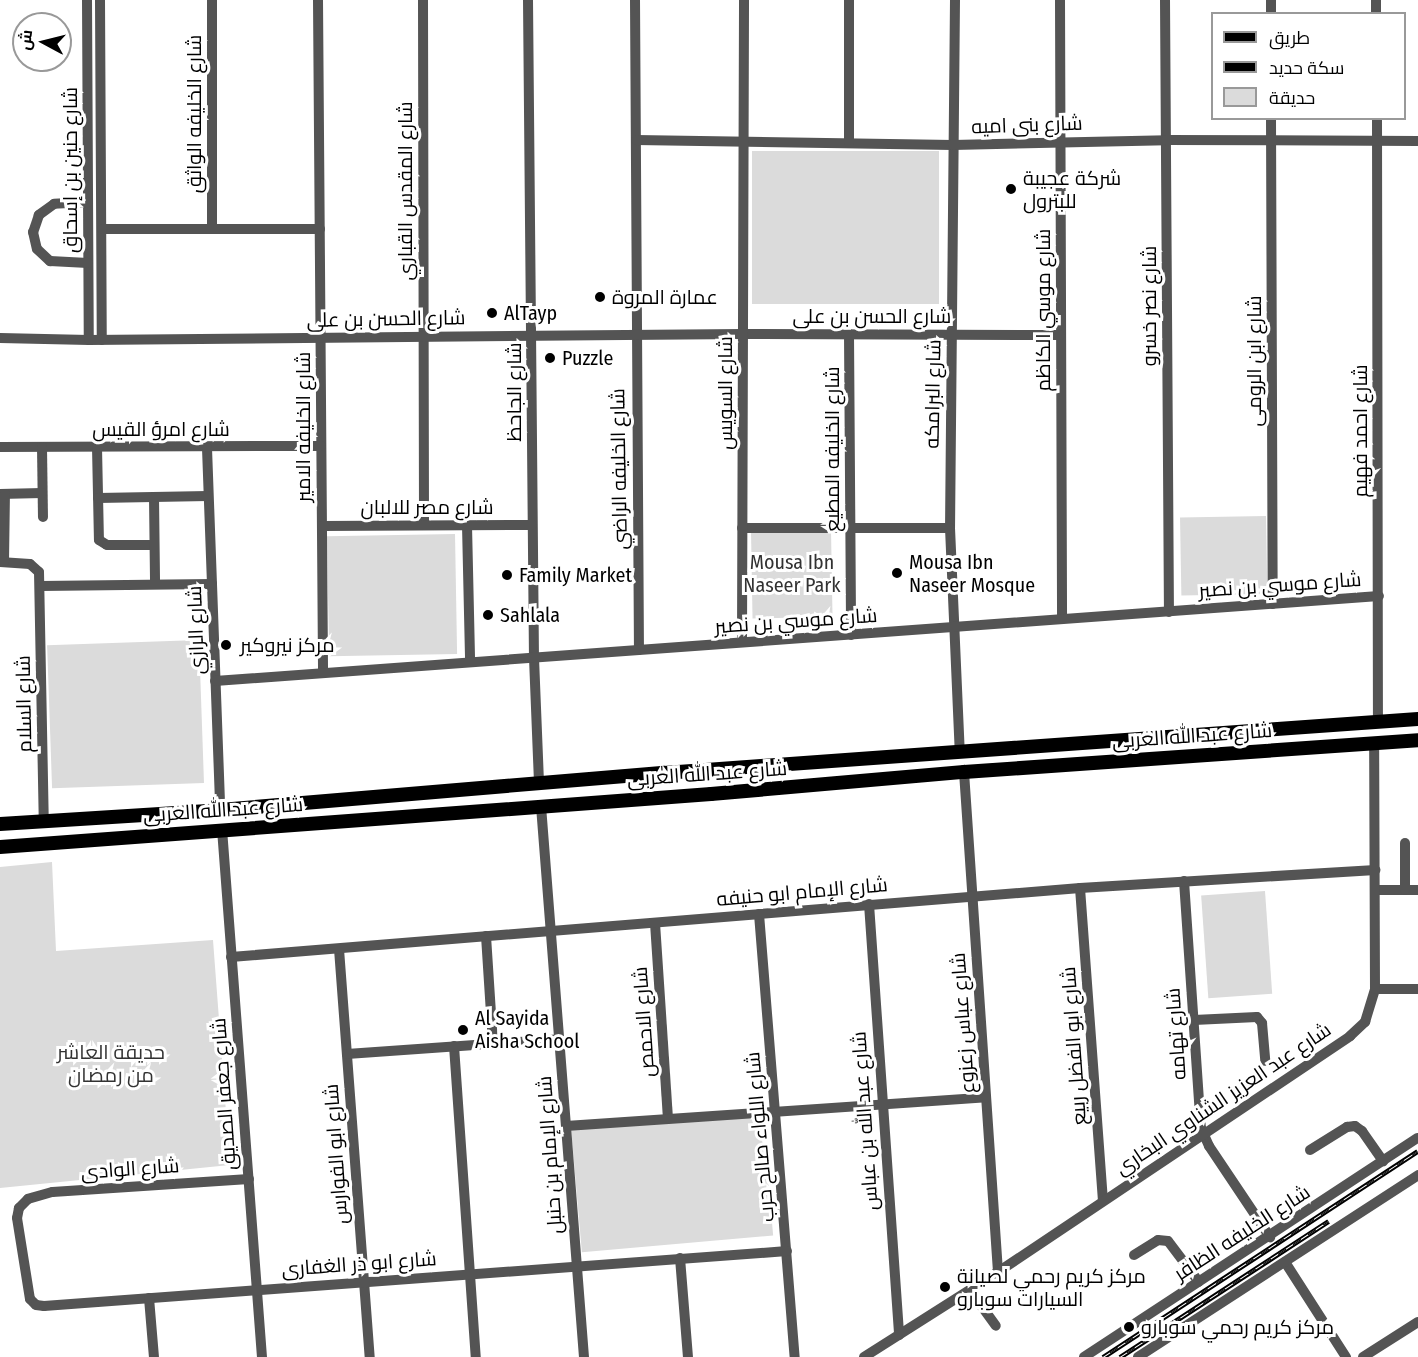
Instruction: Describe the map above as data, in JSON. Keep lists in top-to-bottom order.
{
  "streets": {
    "main road": ["شارع عبد الله العربى"],
    "street": [
      "شارع الخليفه الواثق",
      "شارع بنى اميه",
      "شارع حنين بن إسحاق",
      "شارع المقدس القباري",
      "شارع نصر خسرو",
      "شارع موسي الكاظم",
      "شارع الحسن بن على",
      "شارع ابن الرومى",
      "شارع الجاحظ",
      "شارع السويس",
      "شارع البرامكه",
      "شارع الخليفه الامير",
      "شارع امرؤ القيس",
      "شارع احمد فهيم",
      "شارع الخليفه المطيع",
      "شارع الخليفه الراضي",
      "شارع مصر للالبان",
      "شارع موسي بن نصير",
      "شارع الرازي",
      "شارع السلام",
      "شارع الإمام ابو حنيفه",
      "شارع الاحمص",
      "شارع عباس زعزوع",
      "شارع تهامه",
      "شارع ابو الفضل ربيع",
      "شارع جعفر الصديق",
      "شارع عبد العزيز الشناوي البخاري",
      "شارع عبد الله بن عباس",
      "شارع اللواء صالح حرب",
      "شارع ابو الفوارس",
      "شارع الإمام بن حنبل",
      "شارع الوادى",
      "شارع الخليفه الظافر",
      "شارع ابو ذر الغفارى"
    ]
  },
  "crossings": [
    ["شارع بنى اميه", "شارع نصر خسرو"],
    ["شارع بنى اميه", "شارع موسي الكاظم"],
    ["شارع بنى اميه", "شارع ابن الرومى"],
    ["شارع بنى اميه", "شارع السويس"],
    ["شارع بنى اميه", "شارع البرامكه"],
    ["شارع بنى اميه", "شارع احمد فهيم"],
    ["شارع بنى اميه", "شارع الخليفه الراضي"],
    ["شارع حنين بن إسحاق", "شارع الحسن بن على"],
    ["شارع المقدس القباري", "شارع الحسن بن على"],
    ["شارع المقدس القباري", "شارع مصر للالبان"],
    ["شارع نصر خسرو", "شارع موسي بن نصير"],
    ["شارع موسي الكاظم", "شارع الحسن بن على"],
    ["شارع موسي الكاظم", "شارع موسي بن نصير"],
    ["شارع الحسن بن على", "شارع الجاحظ"],
    ["شارع الحسن بن على", "شارع السويس"],
    ["شارع الحسن بن على", "شارع البرامكه"],
    ["شارع الحسن بن على", "شارع الخليفه الامير"],
    ["شارع الحسن بن على", "شارع الخليفه المطيع"],
    ["شارع الحسن بن على", "شارع الخليفه الراضي"],
    ["شارع ابن الرومى", "شارع موسي بن نصير"],
    ["شارع الجاحظ", "شارع مصر للالبان"],
    ["شارع الجاحظ", "شارع موسي بن نصير"],
    ["شارع الجاحظ", "شارع عبد الله العربى"],
    ["شارع السويس", "شارع موسي بن نصير"],
    ["شارع البرامكه", "شارع موسي بن نصير"],
    ["شارع البرامكه", "شارع عبد الله العربى"],
    ["شارع الخليفه الامير", "شارع امرؤ القيس"],
    ["شارع الخليفه الامير", "شارع مصر للالبان"],
    ["شارع الخليفه الامير", "شارع موسي بن نصير"],
    ["شارع امرؤ القيس", "شارع الرازي"],
    ["شارع احمد فهيم", "شارع موسي بن نصير"],
    ["شارع احمد فهيم", "شارع عبد الله العربى"],
    ["شارع الخليفه المطيع", "شارع موسي بن نصير"],
    ["شارع الخليفه الراضي", "شارع موسي بن نصير"],
    ["شارع موسي بن نصير", "شارع الرازي"],
    ["شارع الرازي", "شارع عبد الله العربى"],
    ["شارع السلام", "شارع عبد الله العربى"],
    ["شارع عبد الله العربى", "شارع عباس زعزوع"],
    ["شارع عبد الله العربى", "شارع جعفر الصديق"],
    ["شارع عبد الله العربى", "شارع عبد العزيز الشناوي البخاري"],
    ["شارع عبد الله العربى", "شارع الإمام بن حنبل"],
    ["شارع الإمام ابو حنيفه", "شارع الاحمص"],
    ["شارع الإمام ابو حنيفه", "شارع عباس زعزوع"],
    ["شارع الإمام ابو حنيفه", "شارع تهامه"],
    ["شارع الإمام ابو حنيفه", "شارع ابو الفضل ربيع"],
    ["شارع الإمام ابو حنيفه", "شارع جعفر الصديق"],
    ["شارع الإمام ابو حنيفه", "شارع عبد العزيز الشناوي البخاري"],
    ["شارع الإمام ابو حنيفه", "شارع عبد الله بن عباس"],
    ["شارع الإمام ابو حنيفه", "شارع اللواء صالح حرب"],
    ["شارع الإمام ابو حنيفه", "شارع ابو الفوارس"],
    ["شارع الإمام ابو حنيفه", "شارع الإمام بن حنبل"],
    ["شارع عباس زعزوع", "شارع عبد العزيز الشناوي البخاري"],
    ["شارع تهامه", "شارع عبد العزيز الشناوي البخاري"],
    ["شارع تهامه", "شارع الخليفه الظافر"],
    ["شارع ابو الفضل ربيع", "شارع عبد العزيز الشناوي البخاري"],
    ["شارع جعفر الصديق", "شارع الوادى"],
    ["شارع جعفر الصديق", "شارع ابو ذر الغفارى"],
    ["شارع عبد العزيز الشناوي البخاري", "شارع عبد الله بن عباس"],
    ["شارع اللواء صالح حرب", "شارع ابو ذر الغفارى"],
    ["شارع ابو الفوارس", "شارع ابو ذر الغفارى"],
    ["شارع الإمام بن حنبل", "شارع ابو ذر الغفارى"],
    ["شارع الوادى", "شارع ابو ذر الغفارى"]
  ],
  "parks": ["Mousa Ibn Naseer Park", "حديقة العاشر من رمضان"],
  "places": [
    "شركة عجيبة للبترول",
    "عمارة المروة",
    "AlTayp",
    "Puzzle",
    "Mousa Ibn Naseer Mosque",
    "Family Market",
    "Sahlala",
    "مركز نيروكير",
    "Al Sayida Aisha School",
    "مركز كريم رحمي لصيانة السيارات سوبارو",
    "مركز كريم رحمي سوبارو"
  ],
  "legend": ["طريق", "سكة حديد", "حديقة"],
  "north": "left"
}
